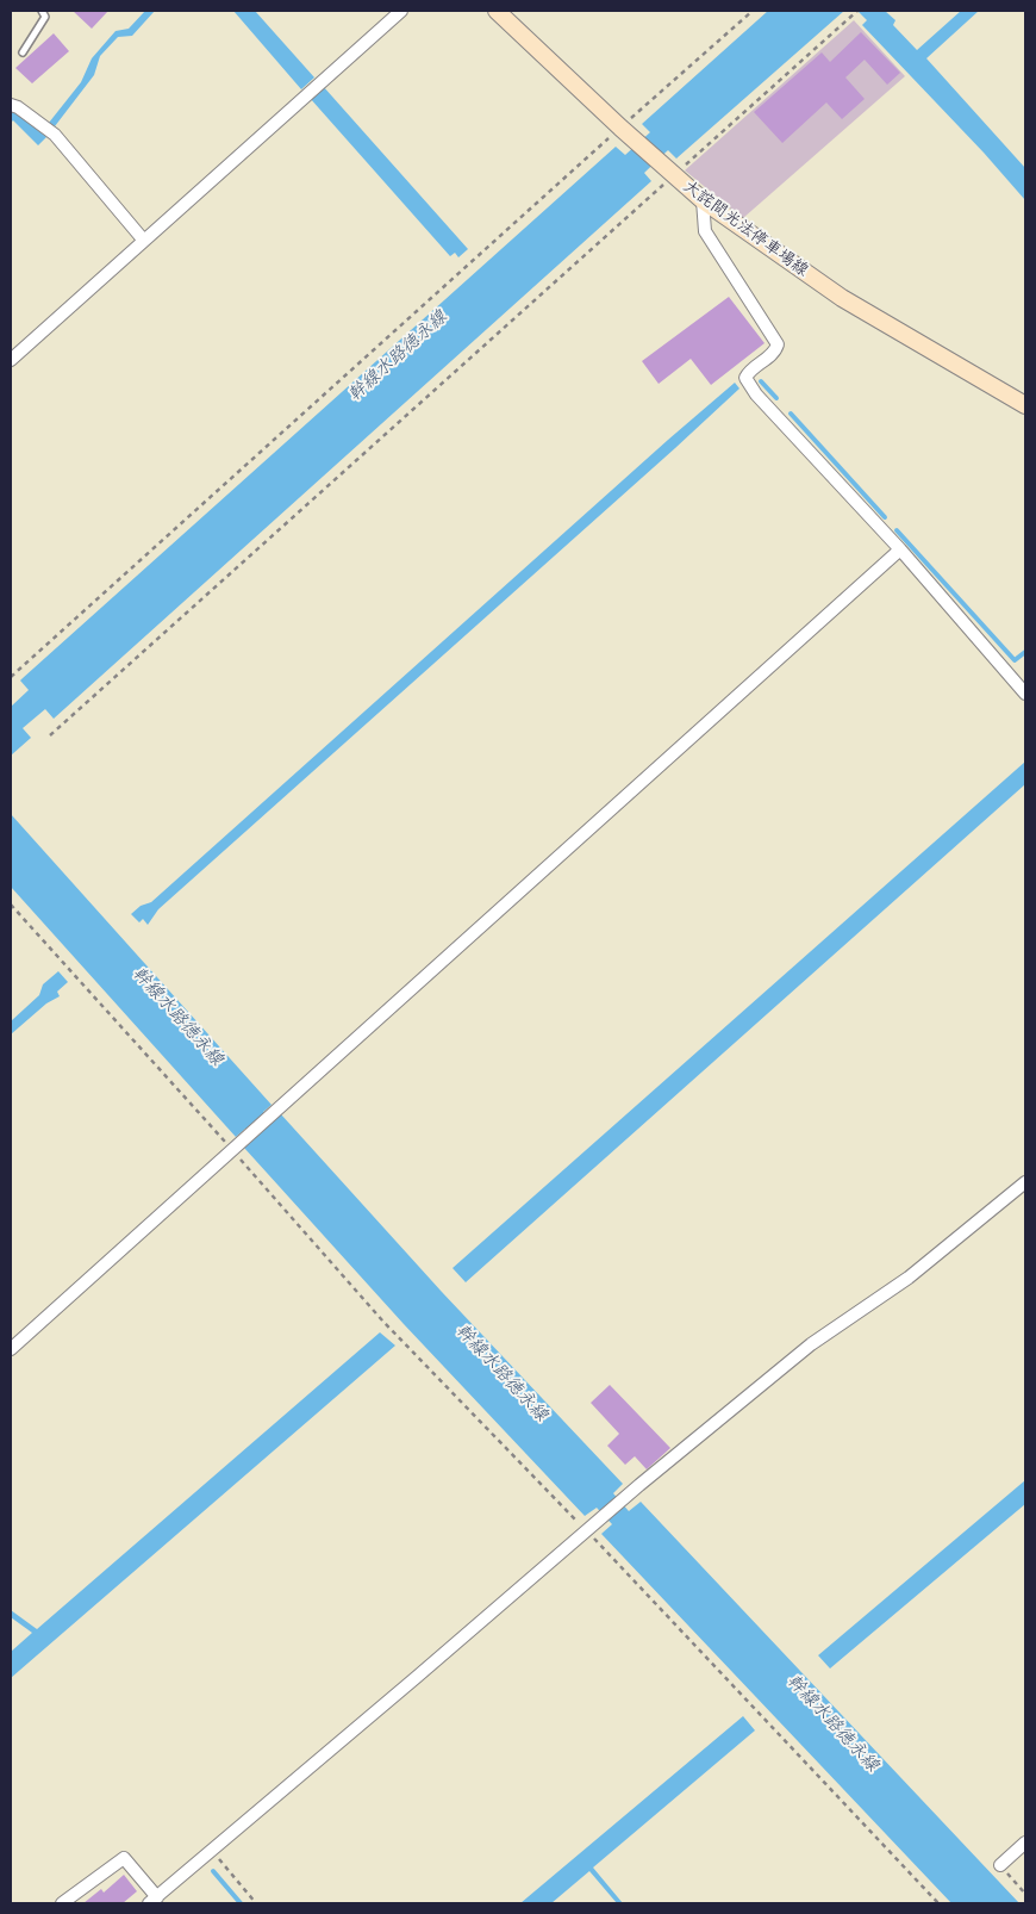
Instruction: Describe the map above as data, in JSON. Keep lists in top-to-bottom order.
{
  "streets": {
    "main road": ["大詫間光法停車場線"]
  },
  "water": ["幹線水路徳永線"]
}
